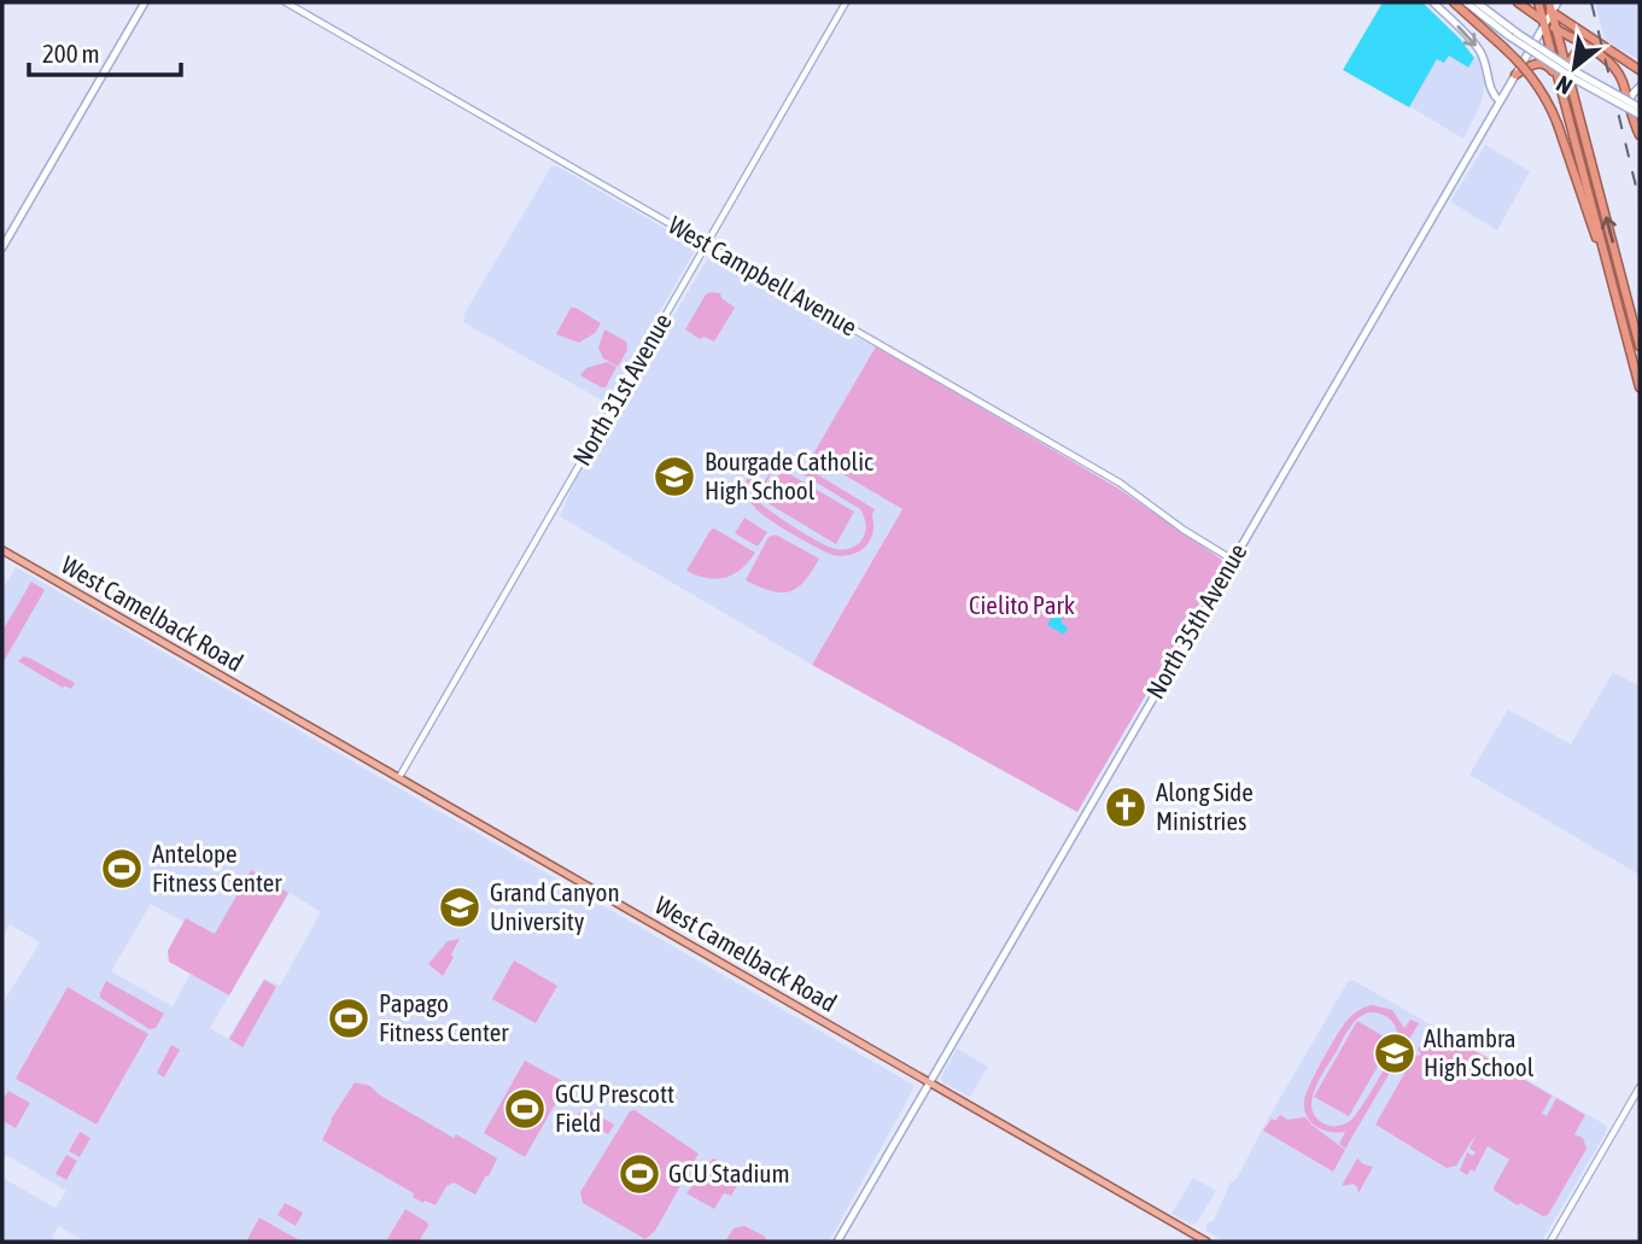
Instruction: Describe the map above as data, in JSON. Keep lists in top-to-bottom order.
{
  "streets": {
    "main road": ["West Camelback Road", "North 35th Avenue"],
    "street": ["West Campbell Avenue", "North 31st Avenue"]
  },
  "crossings": [
    ["West Campbell Avenue", "North 31st Avenue"],
    ["West Campbell Avenue", "North 35th Avenue"],
    ["North 31st Avenue", "West Camelback Road"],
    ["West Camelback Road", "North 35th Avenue"]
  ],
  "parks": ["Cielito Park"],
  "places": {
    "school or university": ["Bourgade Catholic High School", "Grand Canyon University", "Alhambra High School"],
    "church": ["Along Side Ministries"],
    "sports": [
      "Antelope Fitness Center",
      "Papago Fitness Center",
      "GCU Prescott Field",
      "GCU Stadium"
    ]
  },
  "scale_bar": "200 m",
  "north": "bottom left"
}
